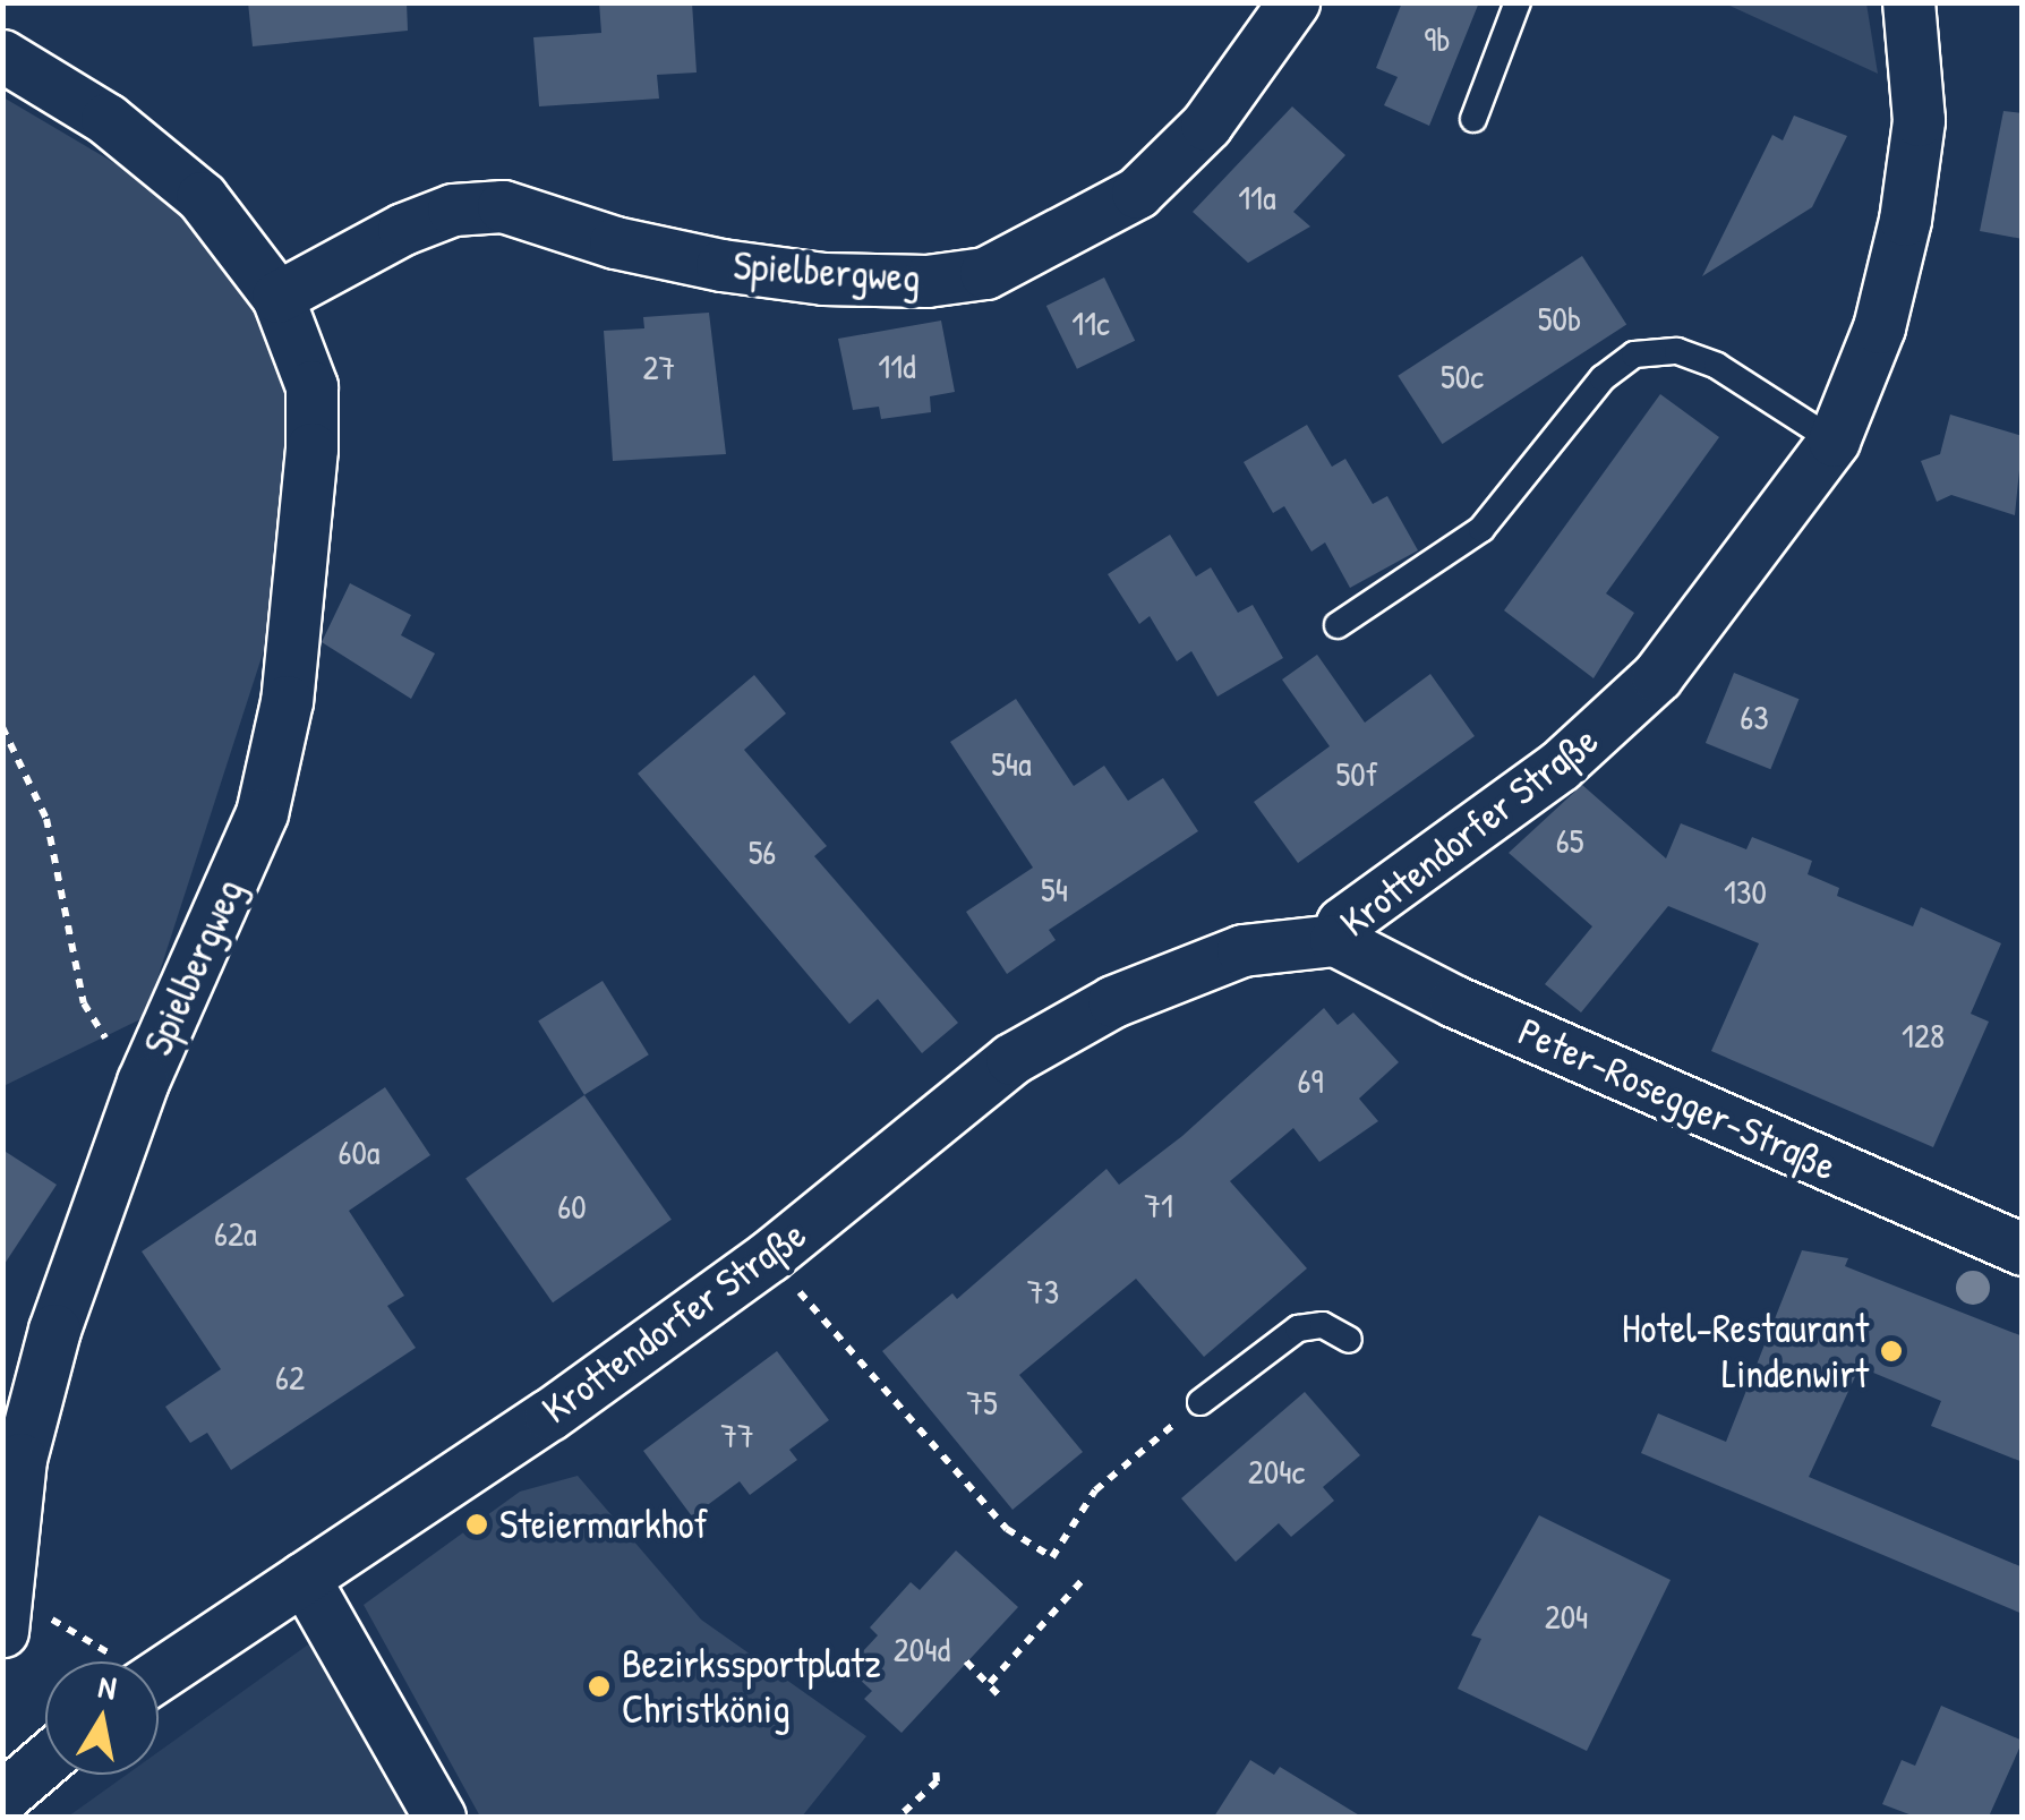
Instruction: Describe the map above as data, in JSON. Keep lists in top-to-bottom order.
{
  "streets": {
    "street": ["Spielbergweg", "Krottendorfer Straße", "Peter-Rosegger-Straße"]
  },
  "crossings": [
    ["Krottendorfer Straße", "Peter-Rosegger-Straße"]
  ],
  "places": ["Hotel-Restaurant Lindenwirt", "Steiermarkhof", "Bezirkssportplatz Christkönig"],
  "house_numbers": [
    "9b",
    "11a",
    "50b",
    "11c",
    "11d",
    "27",
    "50c",
    "63",
    "54a",
    "50f",
    "65",
    "56",
    "54",
    "130",
    "128",
    "69",
    "60a",
    "71",
    "60",
    "62a",
    "73",
    "62",
    "75",
    "77",
    "204c",
    "204",
    "204d"
  ],
  "north": "top"
}
